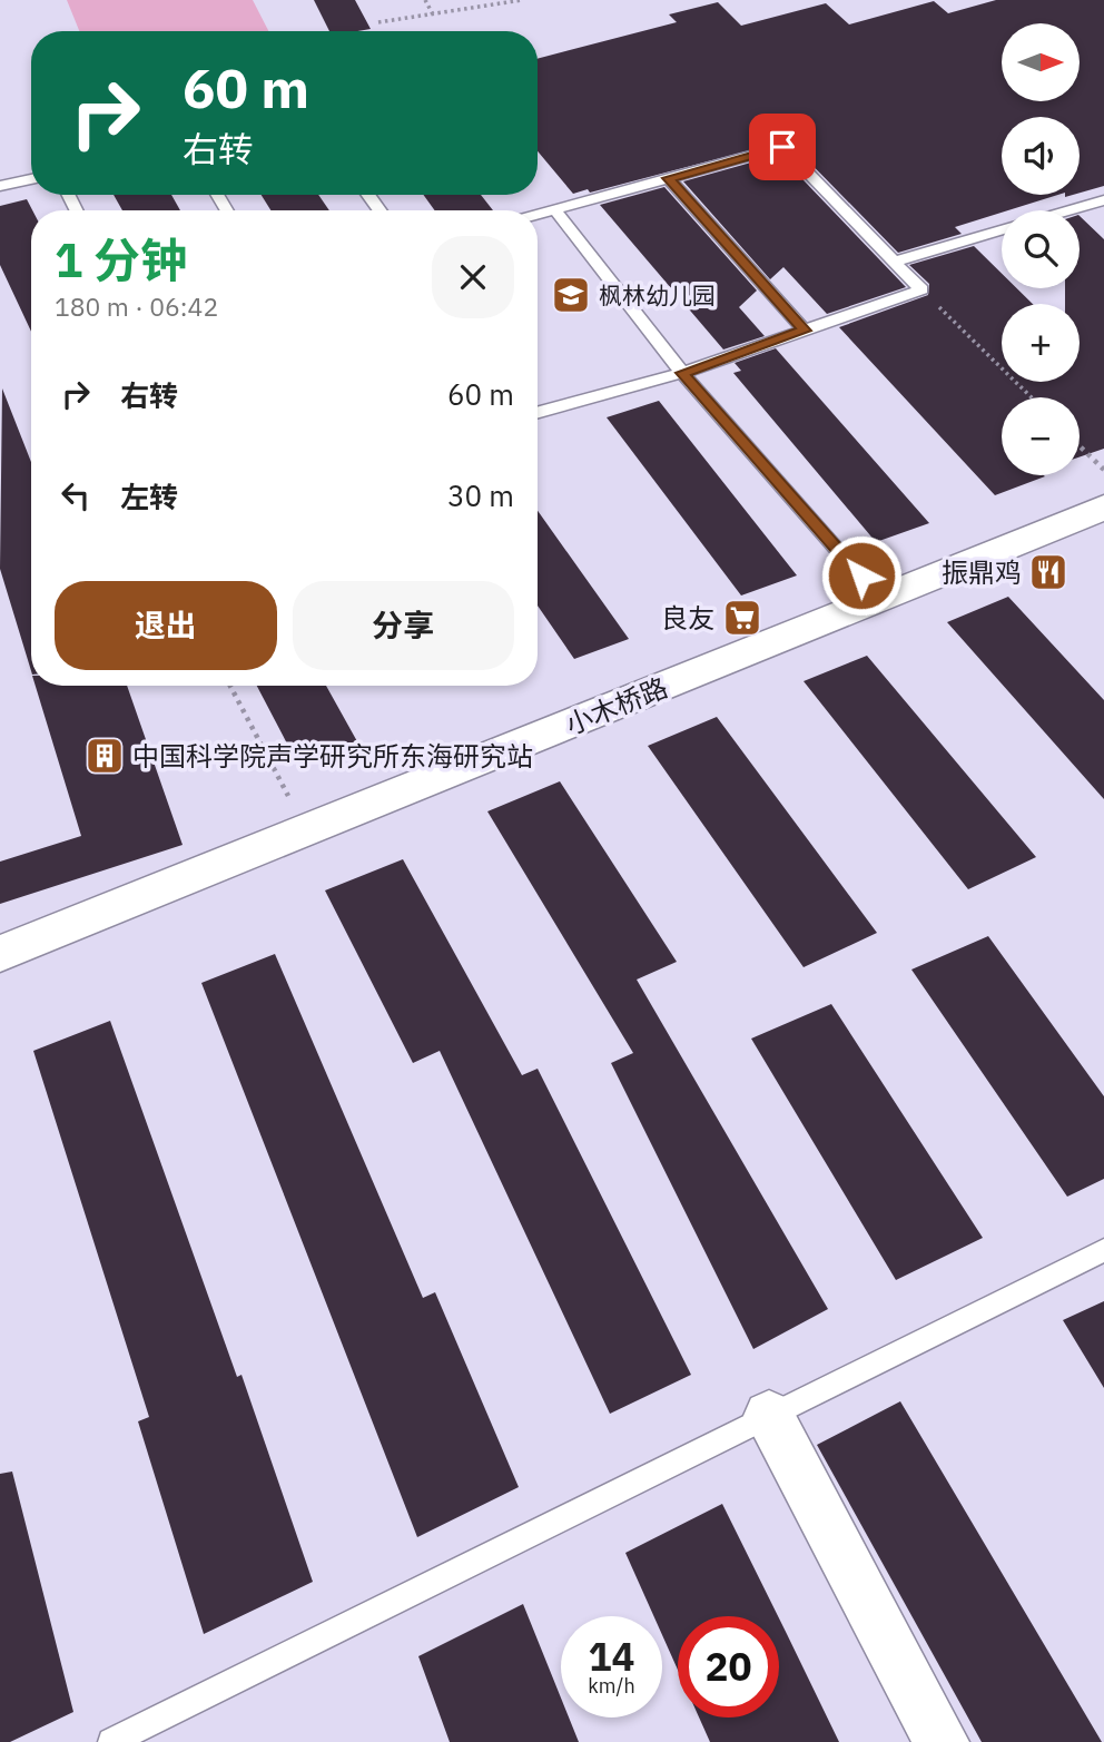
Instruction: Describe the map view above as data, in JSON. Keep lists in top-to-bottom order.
{
  "streets": {
    "street": ["小木桥路"]
  },
  "places": {
    "school or university": ["枫林幼儿园"],
    "restaurant": ["振鼎鸡"],
    "supermarket": ["良友"],
    "building": ["中国科学院声学研究所东海研究站"]
  },
  "north": "right",
  "page": {
    "map_buttons": ["+", "−"],
    "turn": ["60 m", "右转"],
    "heading": ["1 分钟", "180 m · 06:42"],
    "list": [
      {
        "name": "右转",
        "value": "60 m"
      },
      {
        "name": "左转",
        "value": "30 m"
      }
    ],
    "buttons": ["退出", "分享"],
    "speed": "14 km/h",
    "limit": "20"
  }
}
